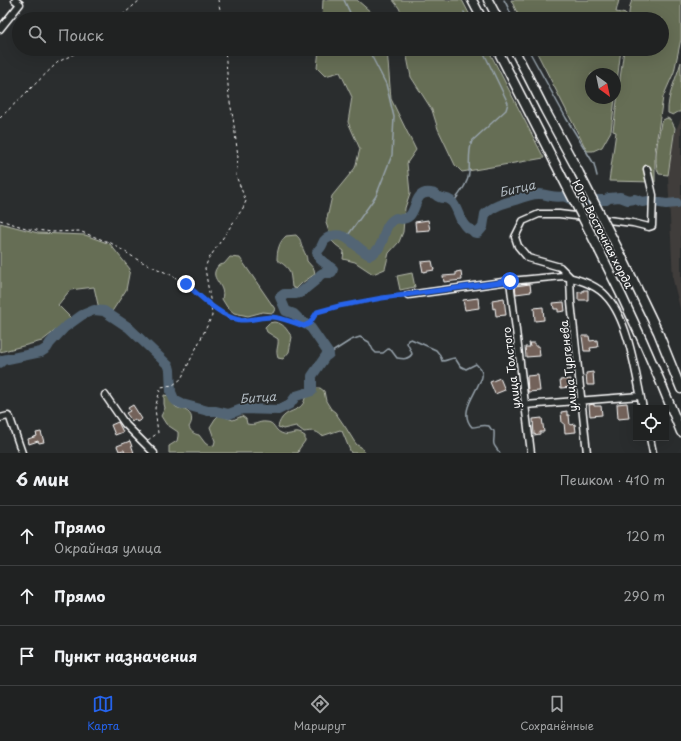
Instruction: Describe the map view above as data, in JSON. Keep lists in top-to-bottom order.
{
  "streets": {
    "main road": ["Юго-Восточная хорда"],
    "street": ["улица Тургенева", "улица Толстого"]
  },
  "water": ["Битца"],
  "north": "bottom right",
  "page": {
    "search": "Поиск",
    "heading": ["6 мин", "Пешком · 410 m"],
    "list": [
      ["Прямо", "Окрайная улица", "120 m"],
      ["Прямо", "290 m"],
      "Пункт назначения"
    ],
    "nav": ["Карта", "Маршрут", "Сохранённые"]
  }
}
